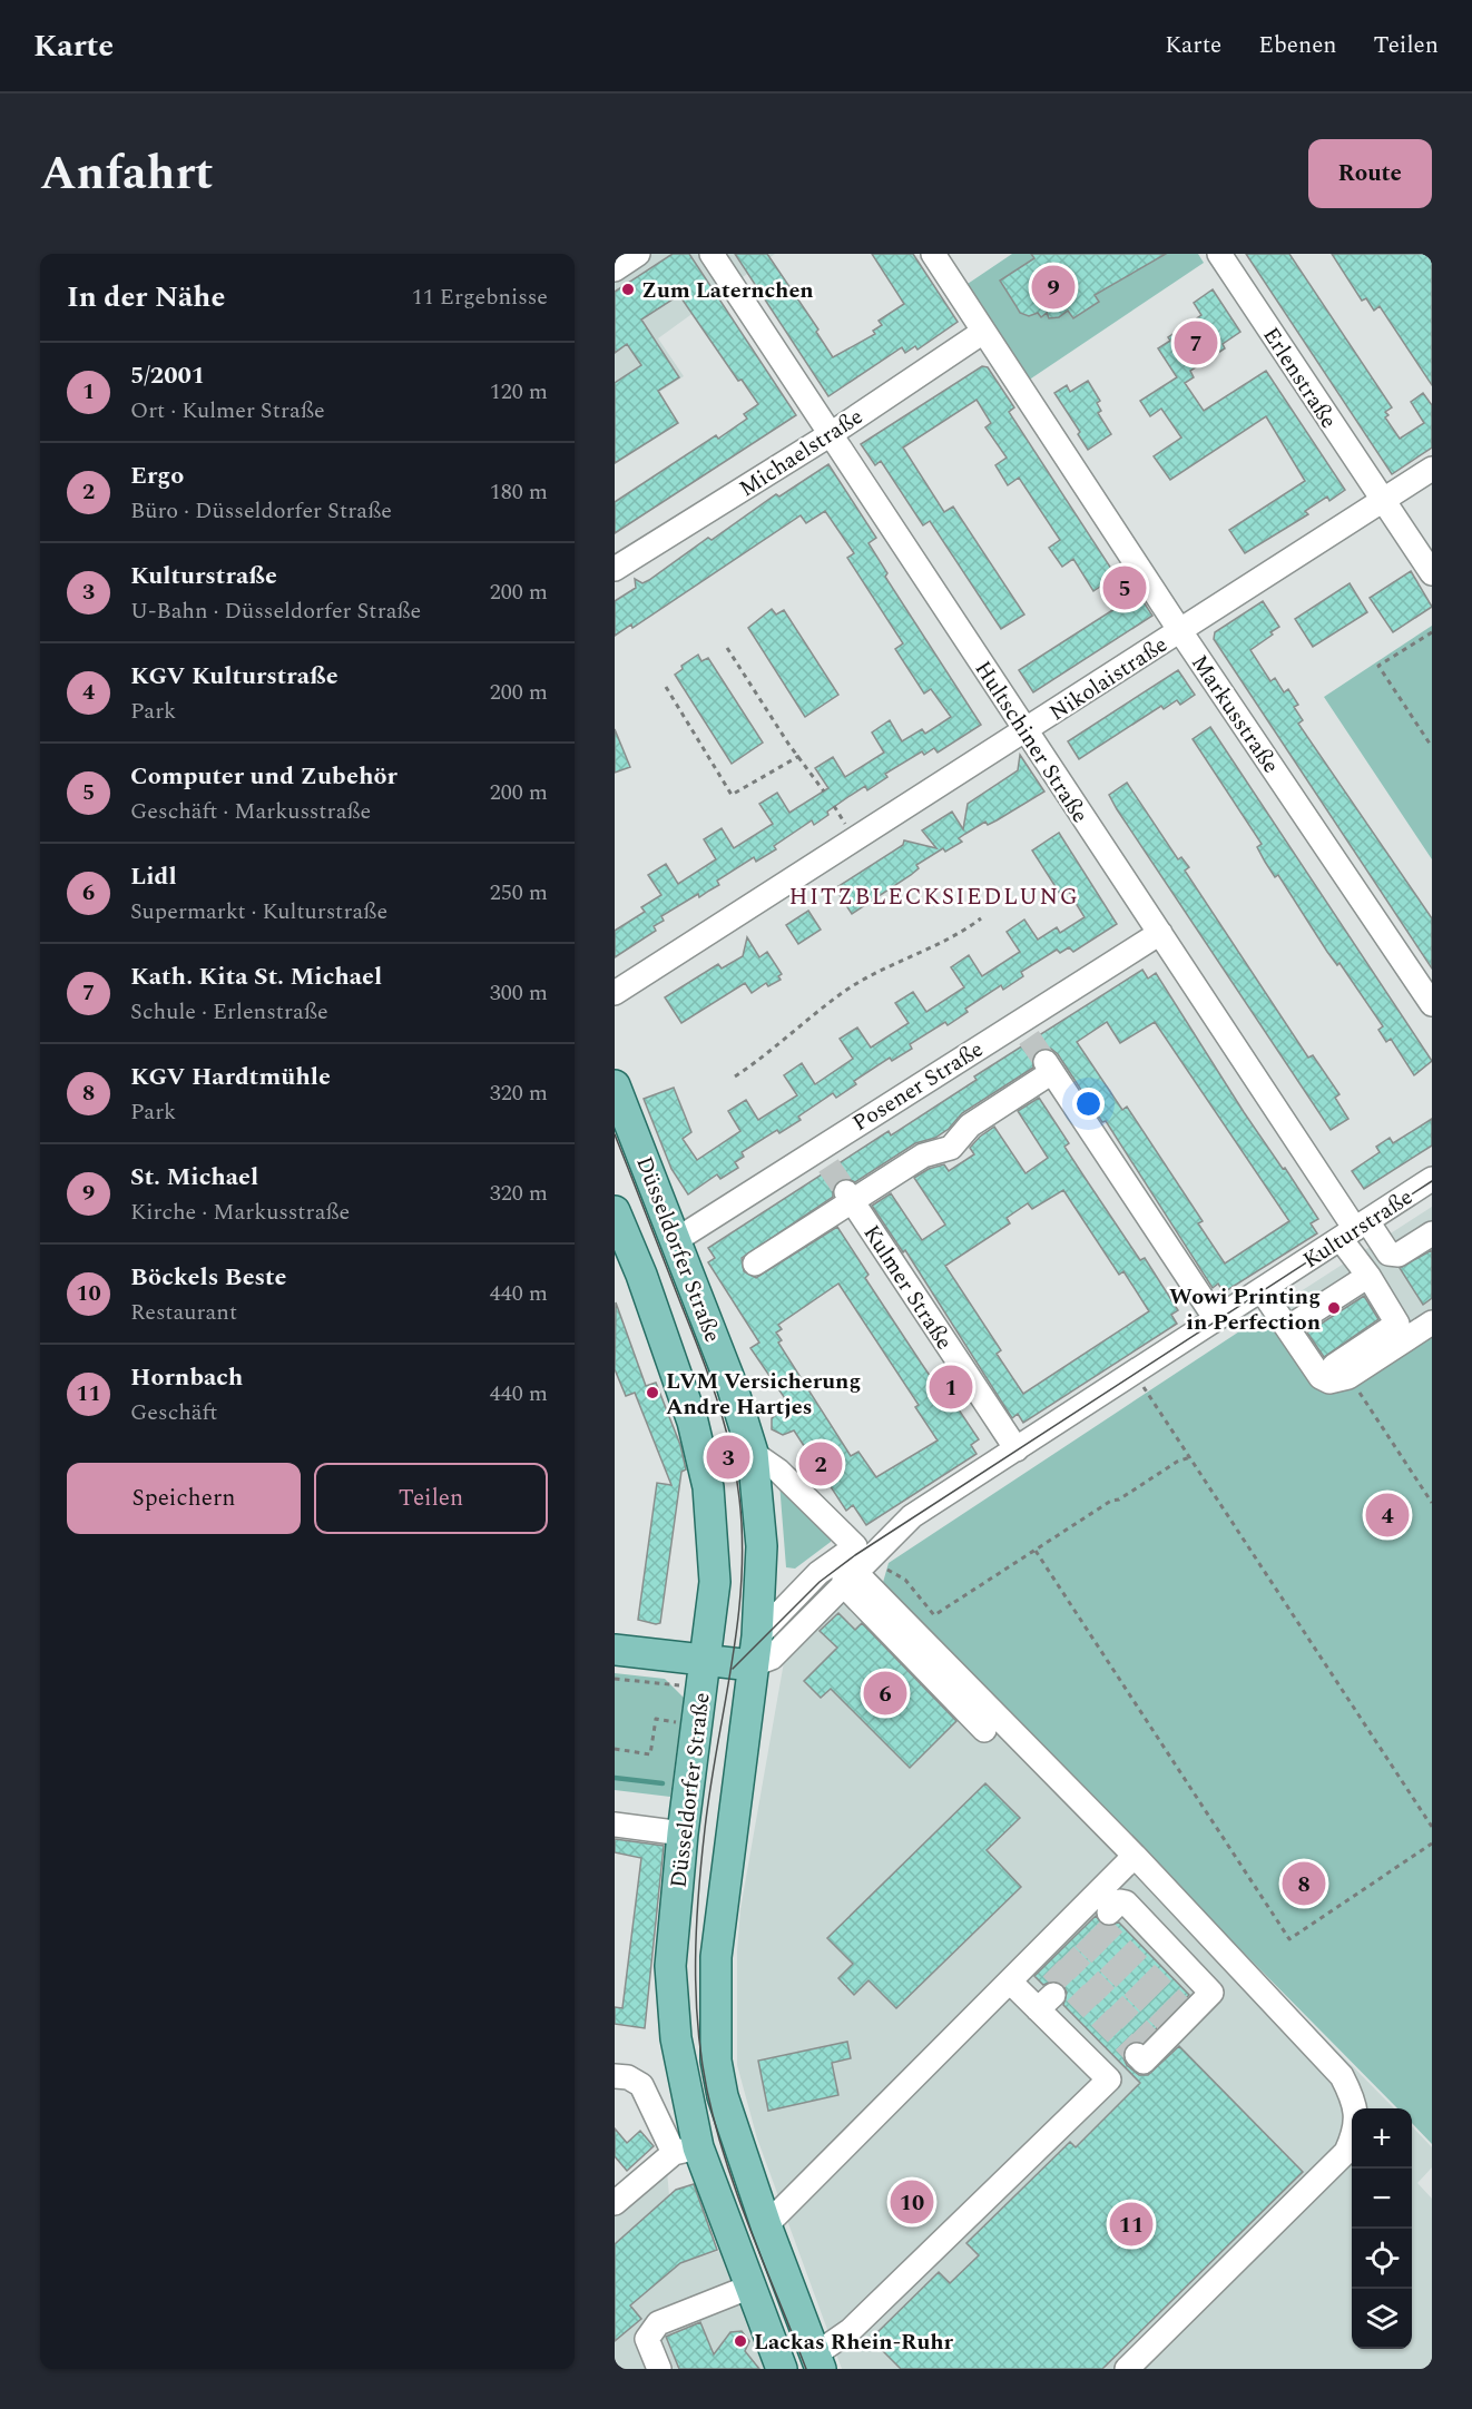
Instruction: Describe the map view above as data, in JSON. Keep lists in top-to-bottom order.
{
  "streets": {
    "main road": ["Düsseldorfer Straße"],
    "street": [
      "Erlenstraße",
      "Michaelstraße",
      "Nikolaistraße",
      "Markusstraße",
      "Hultschiner Straße",
      "Posener Straße",
      "Kulturstraße",
      "Kulmer Straße"
    ]
  },
  "crossings": [
    ["Erlenstraße", "Nikolaistraße"],
    ["Michaelstraße", "Markusstraße"],
    ["Michaelstraße", "Hultschiner Straße"],
    ["Nikolaistraße", "Markusstraße"],
    ["Nikolaistraße", "Hultschiner Straße"],
    ["Hultschiner Straße", "Posener Straße"],
    ["Hultschiner Straße", "Kulturstraße"],
    ["Posener Straße", "Düsseldorfer Straße"],
    ["Kulturstraße", "Düsseldorfer Straße"],
    ["Kulturstraße", "Kulmer Straße"]
  ],
  "districts": ["HITZBLECKSIEDLUNG"],
  "places": [
    "Zum Laternchen",
    "Wowi Printing in Perfection",
    "LVM Versicherung Andre Hartjes",
    "Lackas Rhein-Ruhr"
  ],
  "page": {
    "header": "Karte",
    "nav": ["Karte", "Ebenen", "Teilen"],
    "title": "Anfahrt",
    "buttons": [
      "Route",
      ["Speichern", "Teilen"]
    ],
    "heading": ["In der Nähe", "11 Ergebnisse"],
    "pins": [
      "9",
      "7",
      "5",
      "1",
      "3",
      "2",
      "4",
      "6",
      "8",
      "10",
      "11"
    ],
    "list": [
      {
        "mark": "1",
        "name": "5/2001",
        "note": "Ort · Kulmer Straße",
        "value": "120 m"
      },
      {
        "mark": "2",
        "name": "Ergo",
        "note": "Büro · Düsseldorfer Straße",
        "value": "180 m"
      },
      {
        "mark": "3",
        "name": "Kulturstraße",
        "note": "U-Bahn · Düsseldorfer Straße",
        "value": "200 m"
      },
      {
        "mark": "4",
        "name": "KGV Kulturstraße",
        "note": "Park",
        "value": "200 m"
      },
      {
        "mark": "5",
        "name": "Computer und Zubehör",
        "note": "Geschäft · Markusstraße",
        "value": "200 m"
      },
      {
        "mark": "6",
        "name": "Lidl",
        "note": "Supermarkt · Kulturstraße",
        "value": "250 m"
      },
      {
        "mark": "7",
        "name": "Kath. Kita St. Michael",
        "note": "Schule · Erlenstraße",
        "value": "300 m"
      },
      {
        "mark": "8",
        "name": "KGV Hardtmühle",
        "note": "Park",
        "value": "320 m"
      },
      {
        "mark": "9",
        "name": "St. Michael",
        "note": "Kirche · Markusstraße",
        "value": "320 m"
      },
      {
        "mark": "10",
        "name": "Böckels Beste",
        "note": "Restaurant",
        "value": "440 m"
      },
      {
        "mark": "11",
        "name": "Hornbach",
        "note": "Geschäft",
        "value": "440 m"
      }
    ],
    "map_buttons": ["+", "−"]
  }
}
